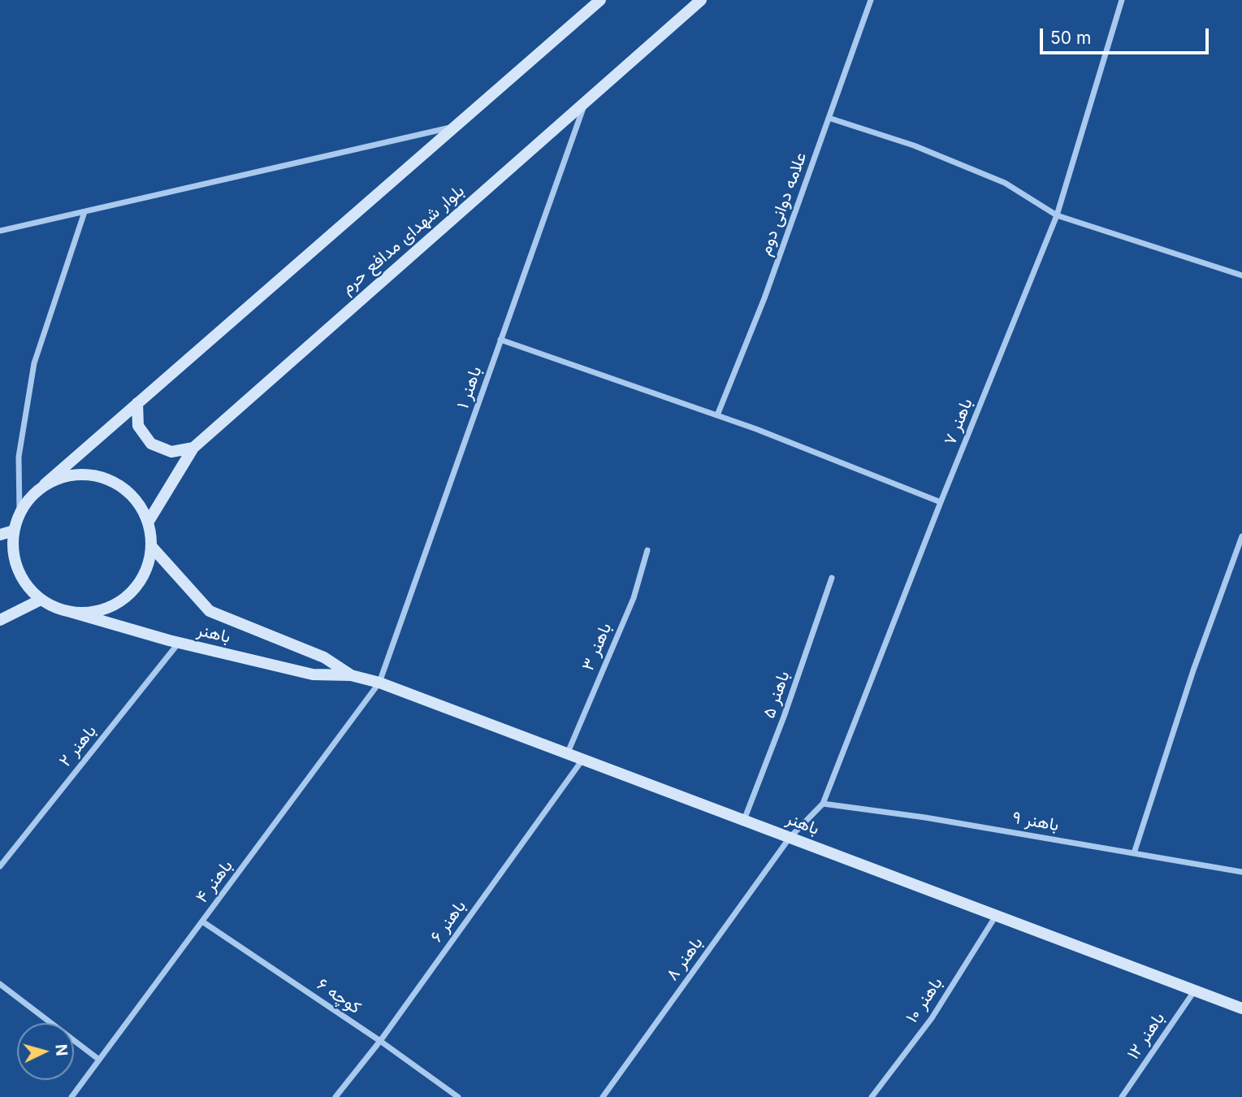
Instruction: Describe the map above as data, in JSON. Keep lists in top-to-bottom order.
{
  "streets": {
    "main road": ["بلوار شهدای مدافع حرم", "باهنر"],
    "street": [
      "علامه دوانی دوم",
      "باهنر ۱",
      "باهنر ۷",
      "باهنر ۳",
      "باهنر ۵",
      "باهنر ۲",
      "باهنر ۹",
      "باهنر ۴",
      "باهنر ۶",
      "باهنر ۸",
      "کوچه ۶",
      "باهنر ۱۰",
      "باهنر ۱۲"
    ]
  },
  "crossings": [
    ["بلوار شهدای مدافع حرم", "باهنر ۱"],
    ["بلوار شهدای مدافع حرم", "باهنر"],
    ["باهنر ۱", "باهنر"],
    ["باهنر ۱", "باهنر ۴"],
    ["باهنر ۷", "باهنر"],
    ["باهنر ۷", "باهنر ۹"],
    ["باهنر ۷", "باهنر ۸"],
    ["باهنر", "باهنر ۳"],
    ["باهنر", "باهنر ۵"],
    ["باهنر", "باهنر ۲"],
    ["باهنر", "باهنر ۴"],
    ["باهنر", "باهنر ۶"],
    ["باهنر", "باهنر ۸"],
    ["باهنر", "باهنر ۱۰"],
    ["باهنر", "باهنر ۱۲"],
    ["باهنر ۴", "کوچه ۶"],
    ["باهنر ۶", "کوچه ۶"]
  ],
  "scale_bar": "50 m",
  "north": "right"
}
